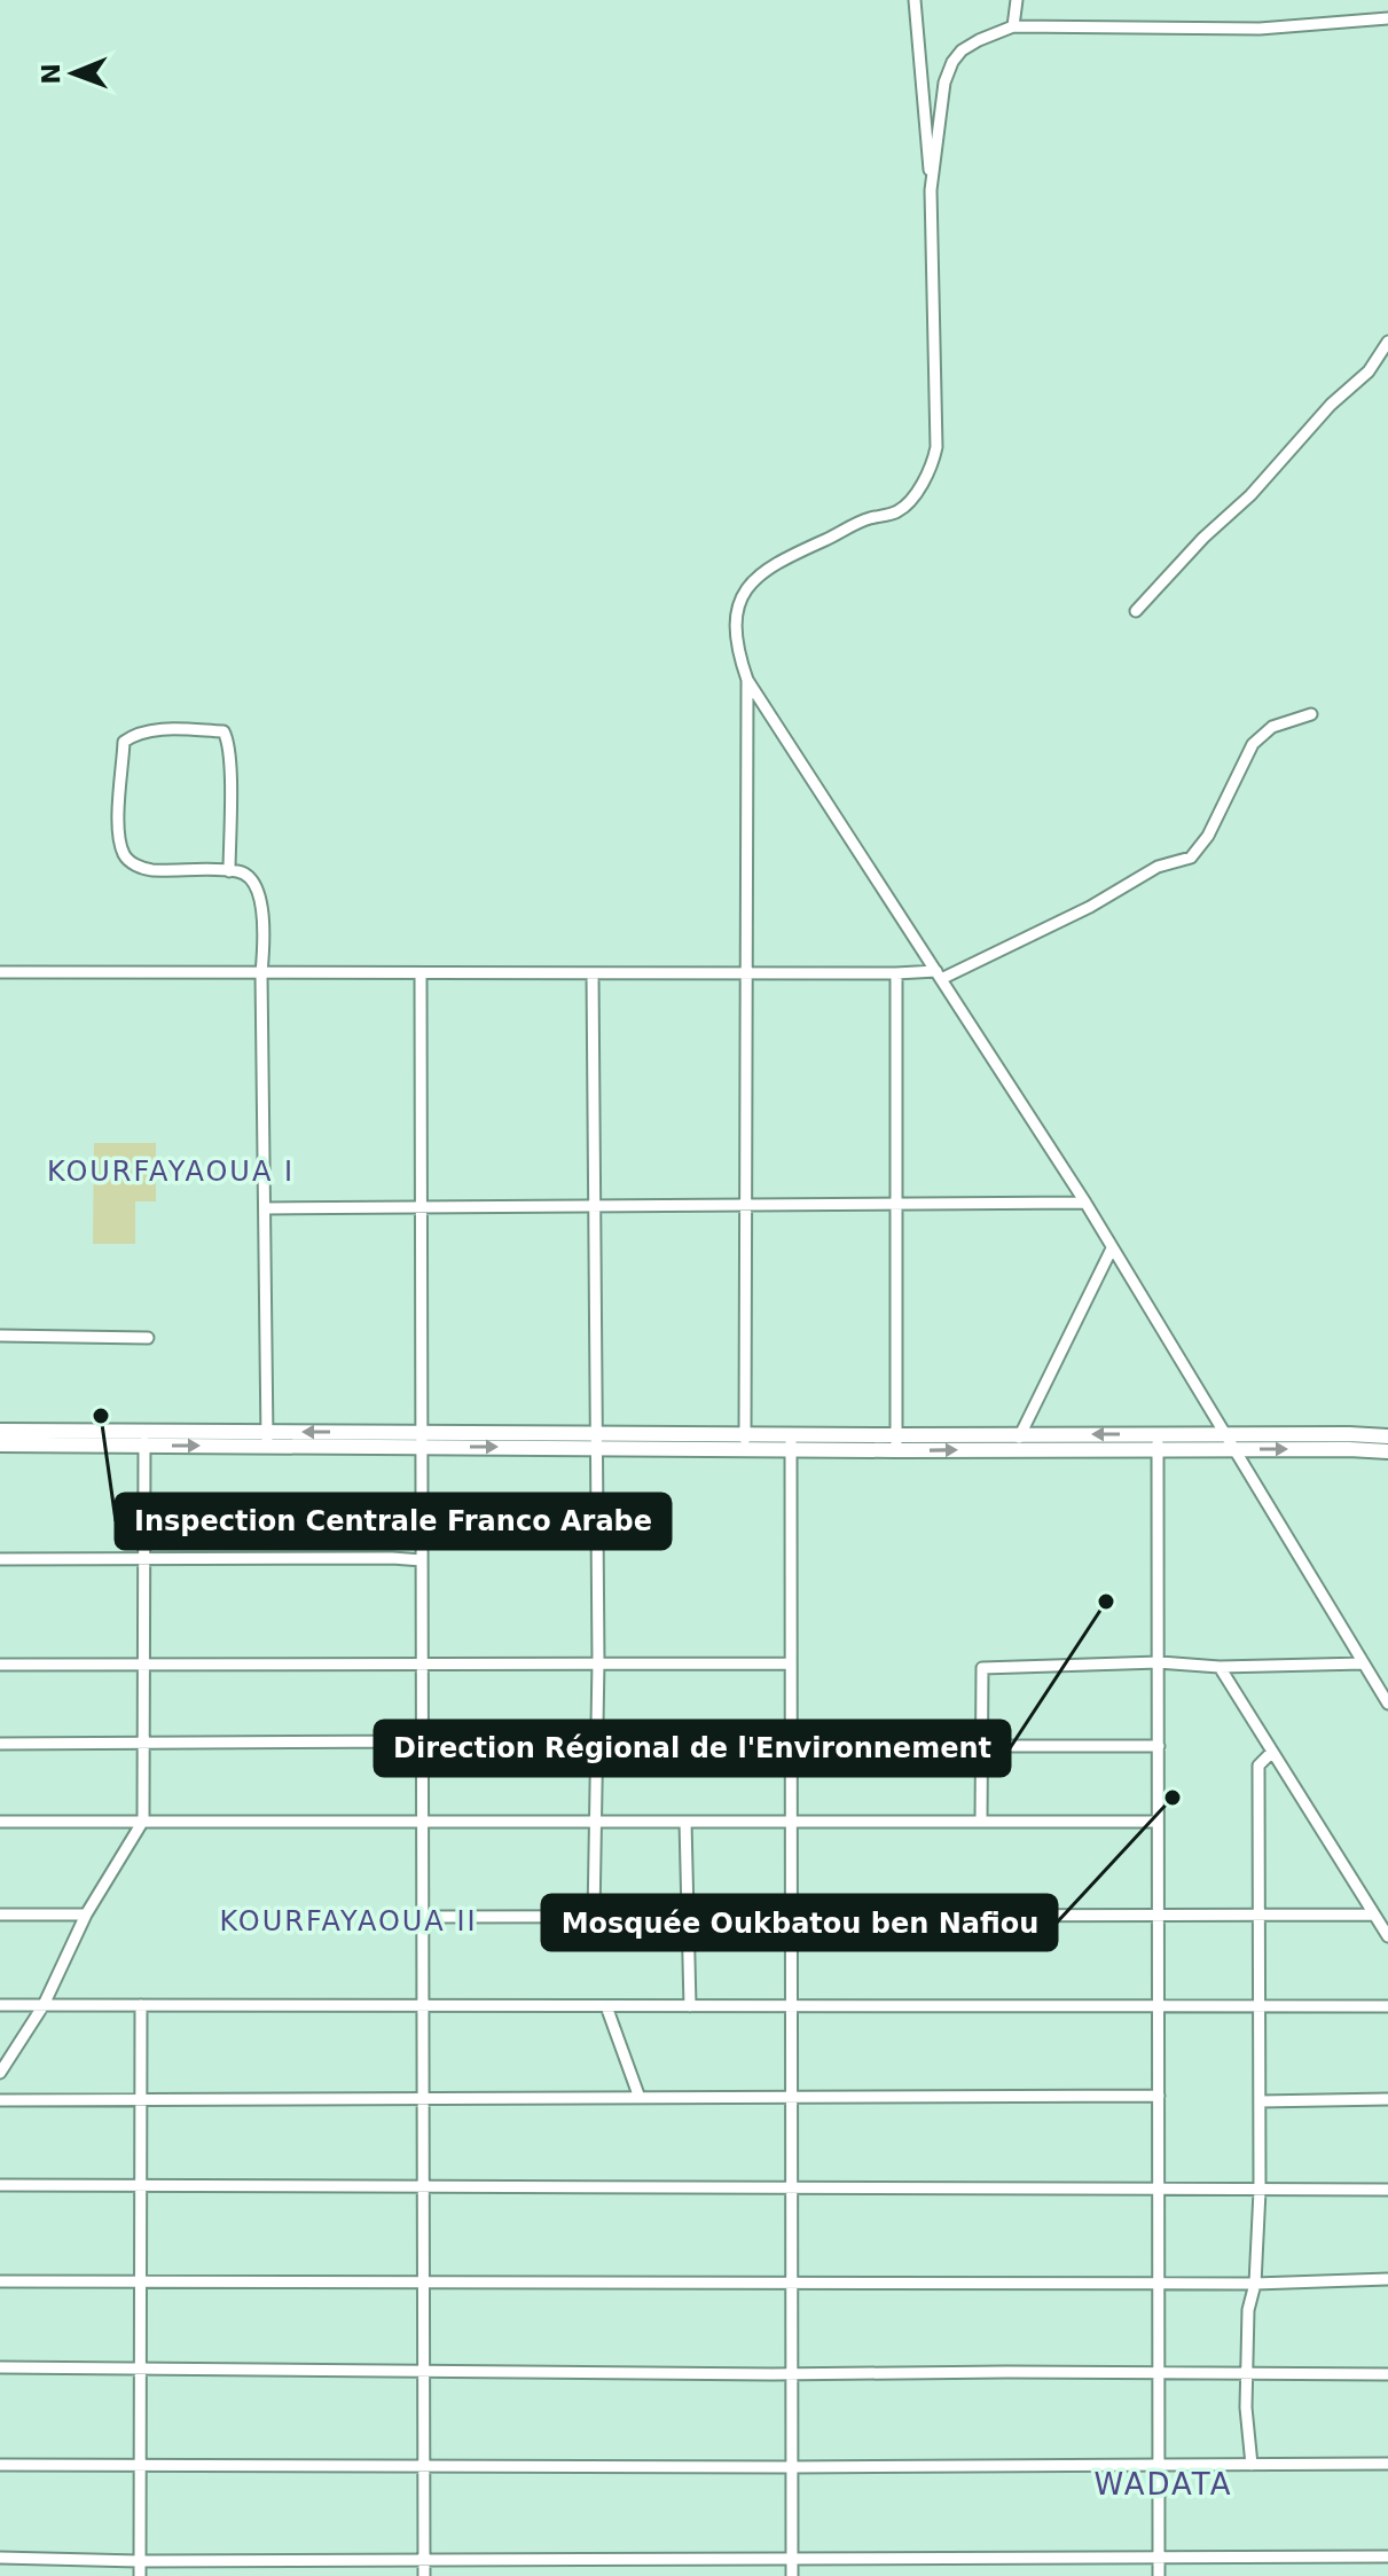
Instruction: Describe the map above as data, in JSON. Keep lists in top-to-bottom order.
{
  "districts": ["KOURFAYAOUA I", "KOURFAYAOUA II", "WADATA"],
  "places": ["Inspection Centrale Franco Arabe", "Direction Régional de l'Environnement", "Mosquée Oukbatou ben Nafiou"],
  "north": "left"
}
